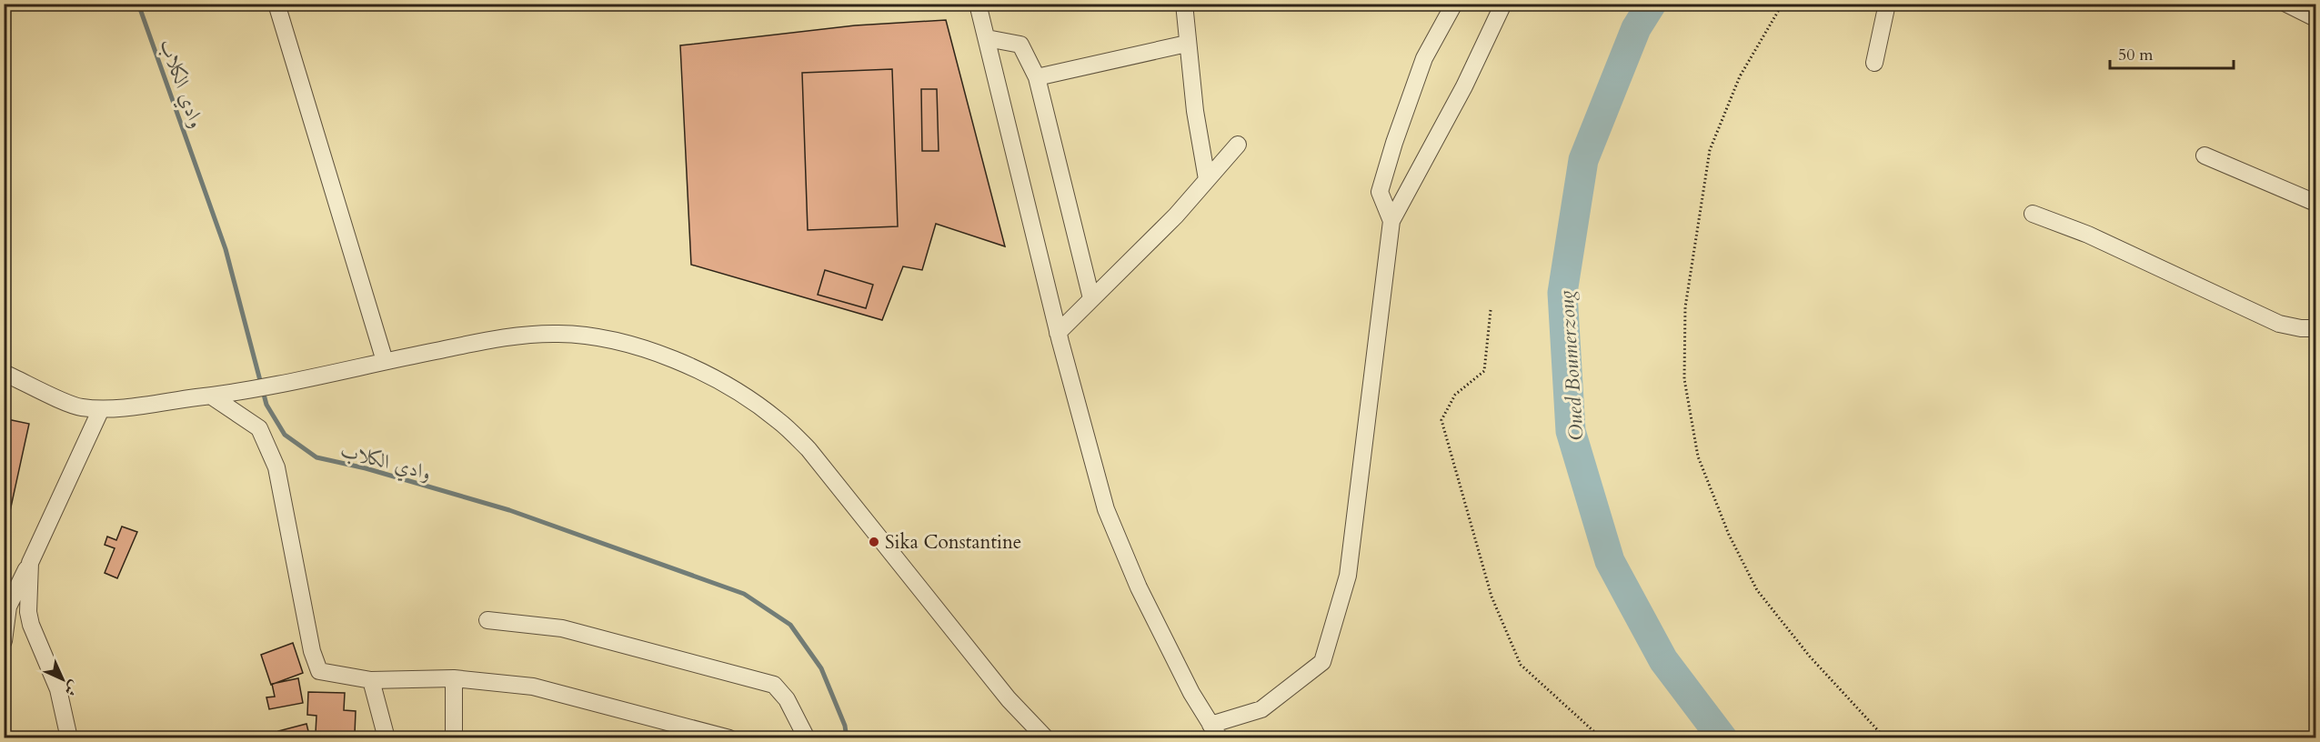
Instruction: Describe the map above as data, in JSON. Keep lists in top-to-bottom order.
{
  "water": ["وادي الكلاب", "Oued Boumerzoug"],
  "places": ["Sika Constantine"],
  "scale_bar": "50 m",
  "north": "bottom right"
}
